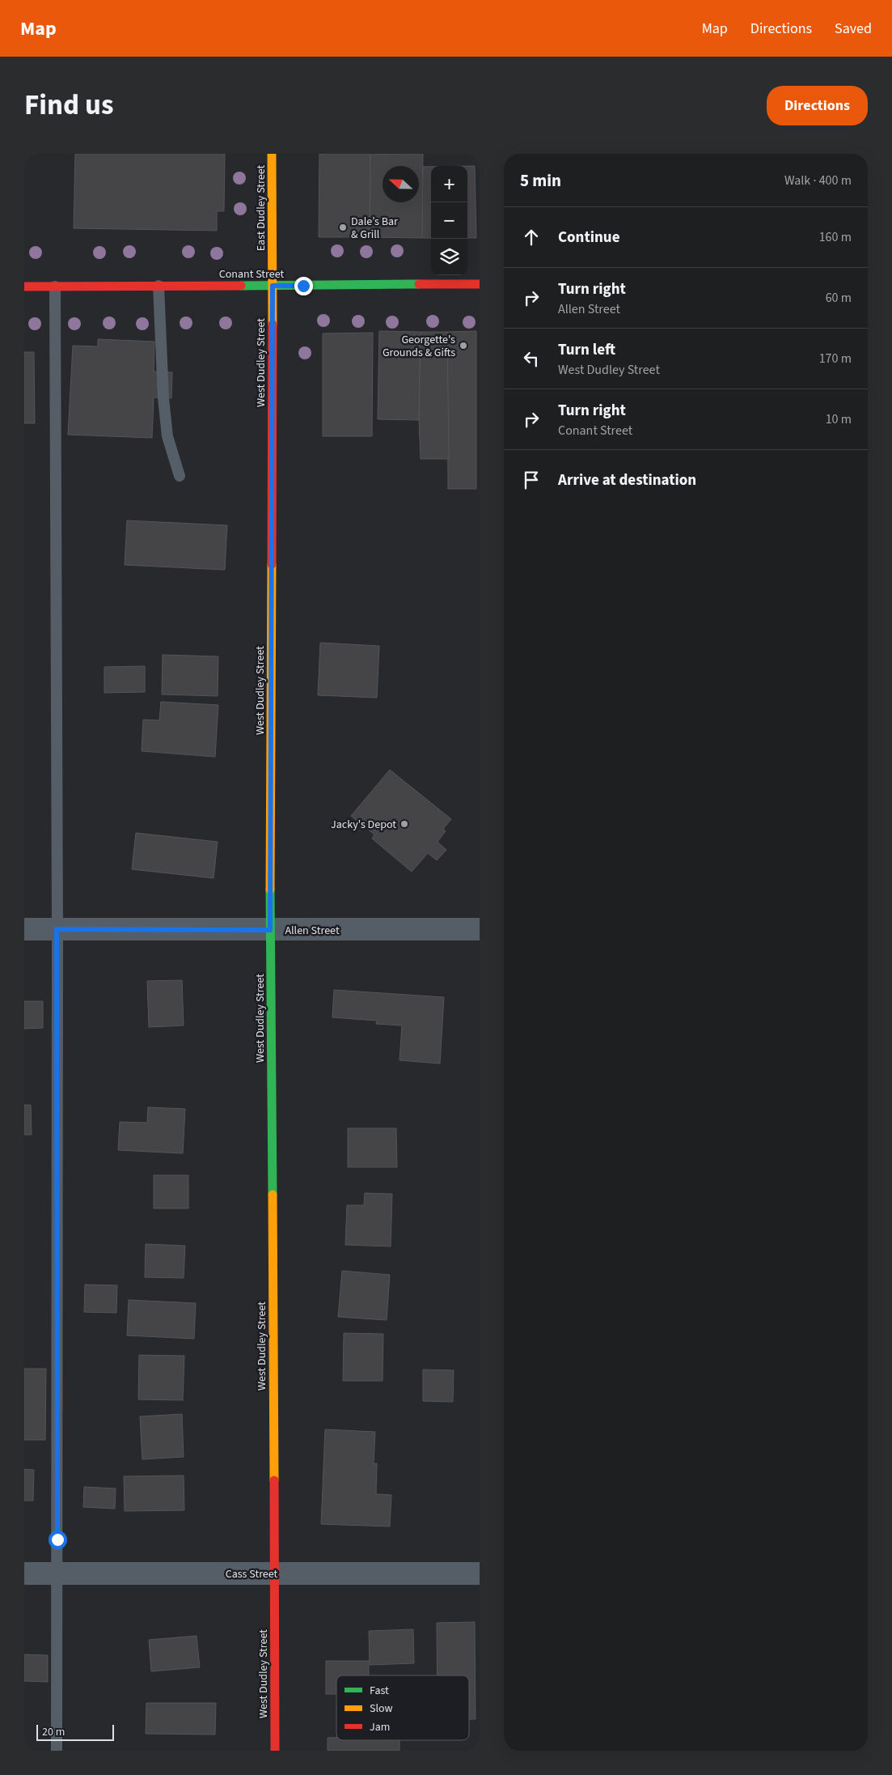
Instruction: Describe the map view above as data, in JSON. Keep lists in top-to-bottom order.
{
  "streets": {
    "street": [
      "East Dudley Street",
      "Conant Street",
      "West Dudley Street",
      "Allen Street",
      "Cass Street"
    ]
  },
  "crossings": [
    ["East Dudley Street", "Conant Street"],
    ["East Dudley Street", "West Dudley Street"],
    ["Conant Street", "West Dudley Street"],
    ["West Dudley Street", "Allen Street"],
    ["West Dudley Street", "Cass Street"]
  ],
  "places": ["Dale’s Bar & Grill", "Georgette's Grounds & Gifts", "Jacky's Depot"],
  "legend": ["Fast", "Slow", "Jam"],
  "scale_bar": "20 m",
  "north": "left",
  "page": {
    "header": "Map",
    "nav": ["Map", "Directions", "Saved"],
    "title": "Find us",
    "buttons": "Directions",
    "heading": ["5 min", "Walk · 400 m"],
    "map_buttons": ["+", "−"],
    "list": [
      ["Continue", "160 m"],
      ["Turn right", "Allen Street", "60 m"],
      ["Turn left", "West Dudley Street", "170 m"],
      ["Turn right", "Conant Street", "10 m"],
      "Arrive at destination"
    ],
    "scale": "20 m"
  }
}
